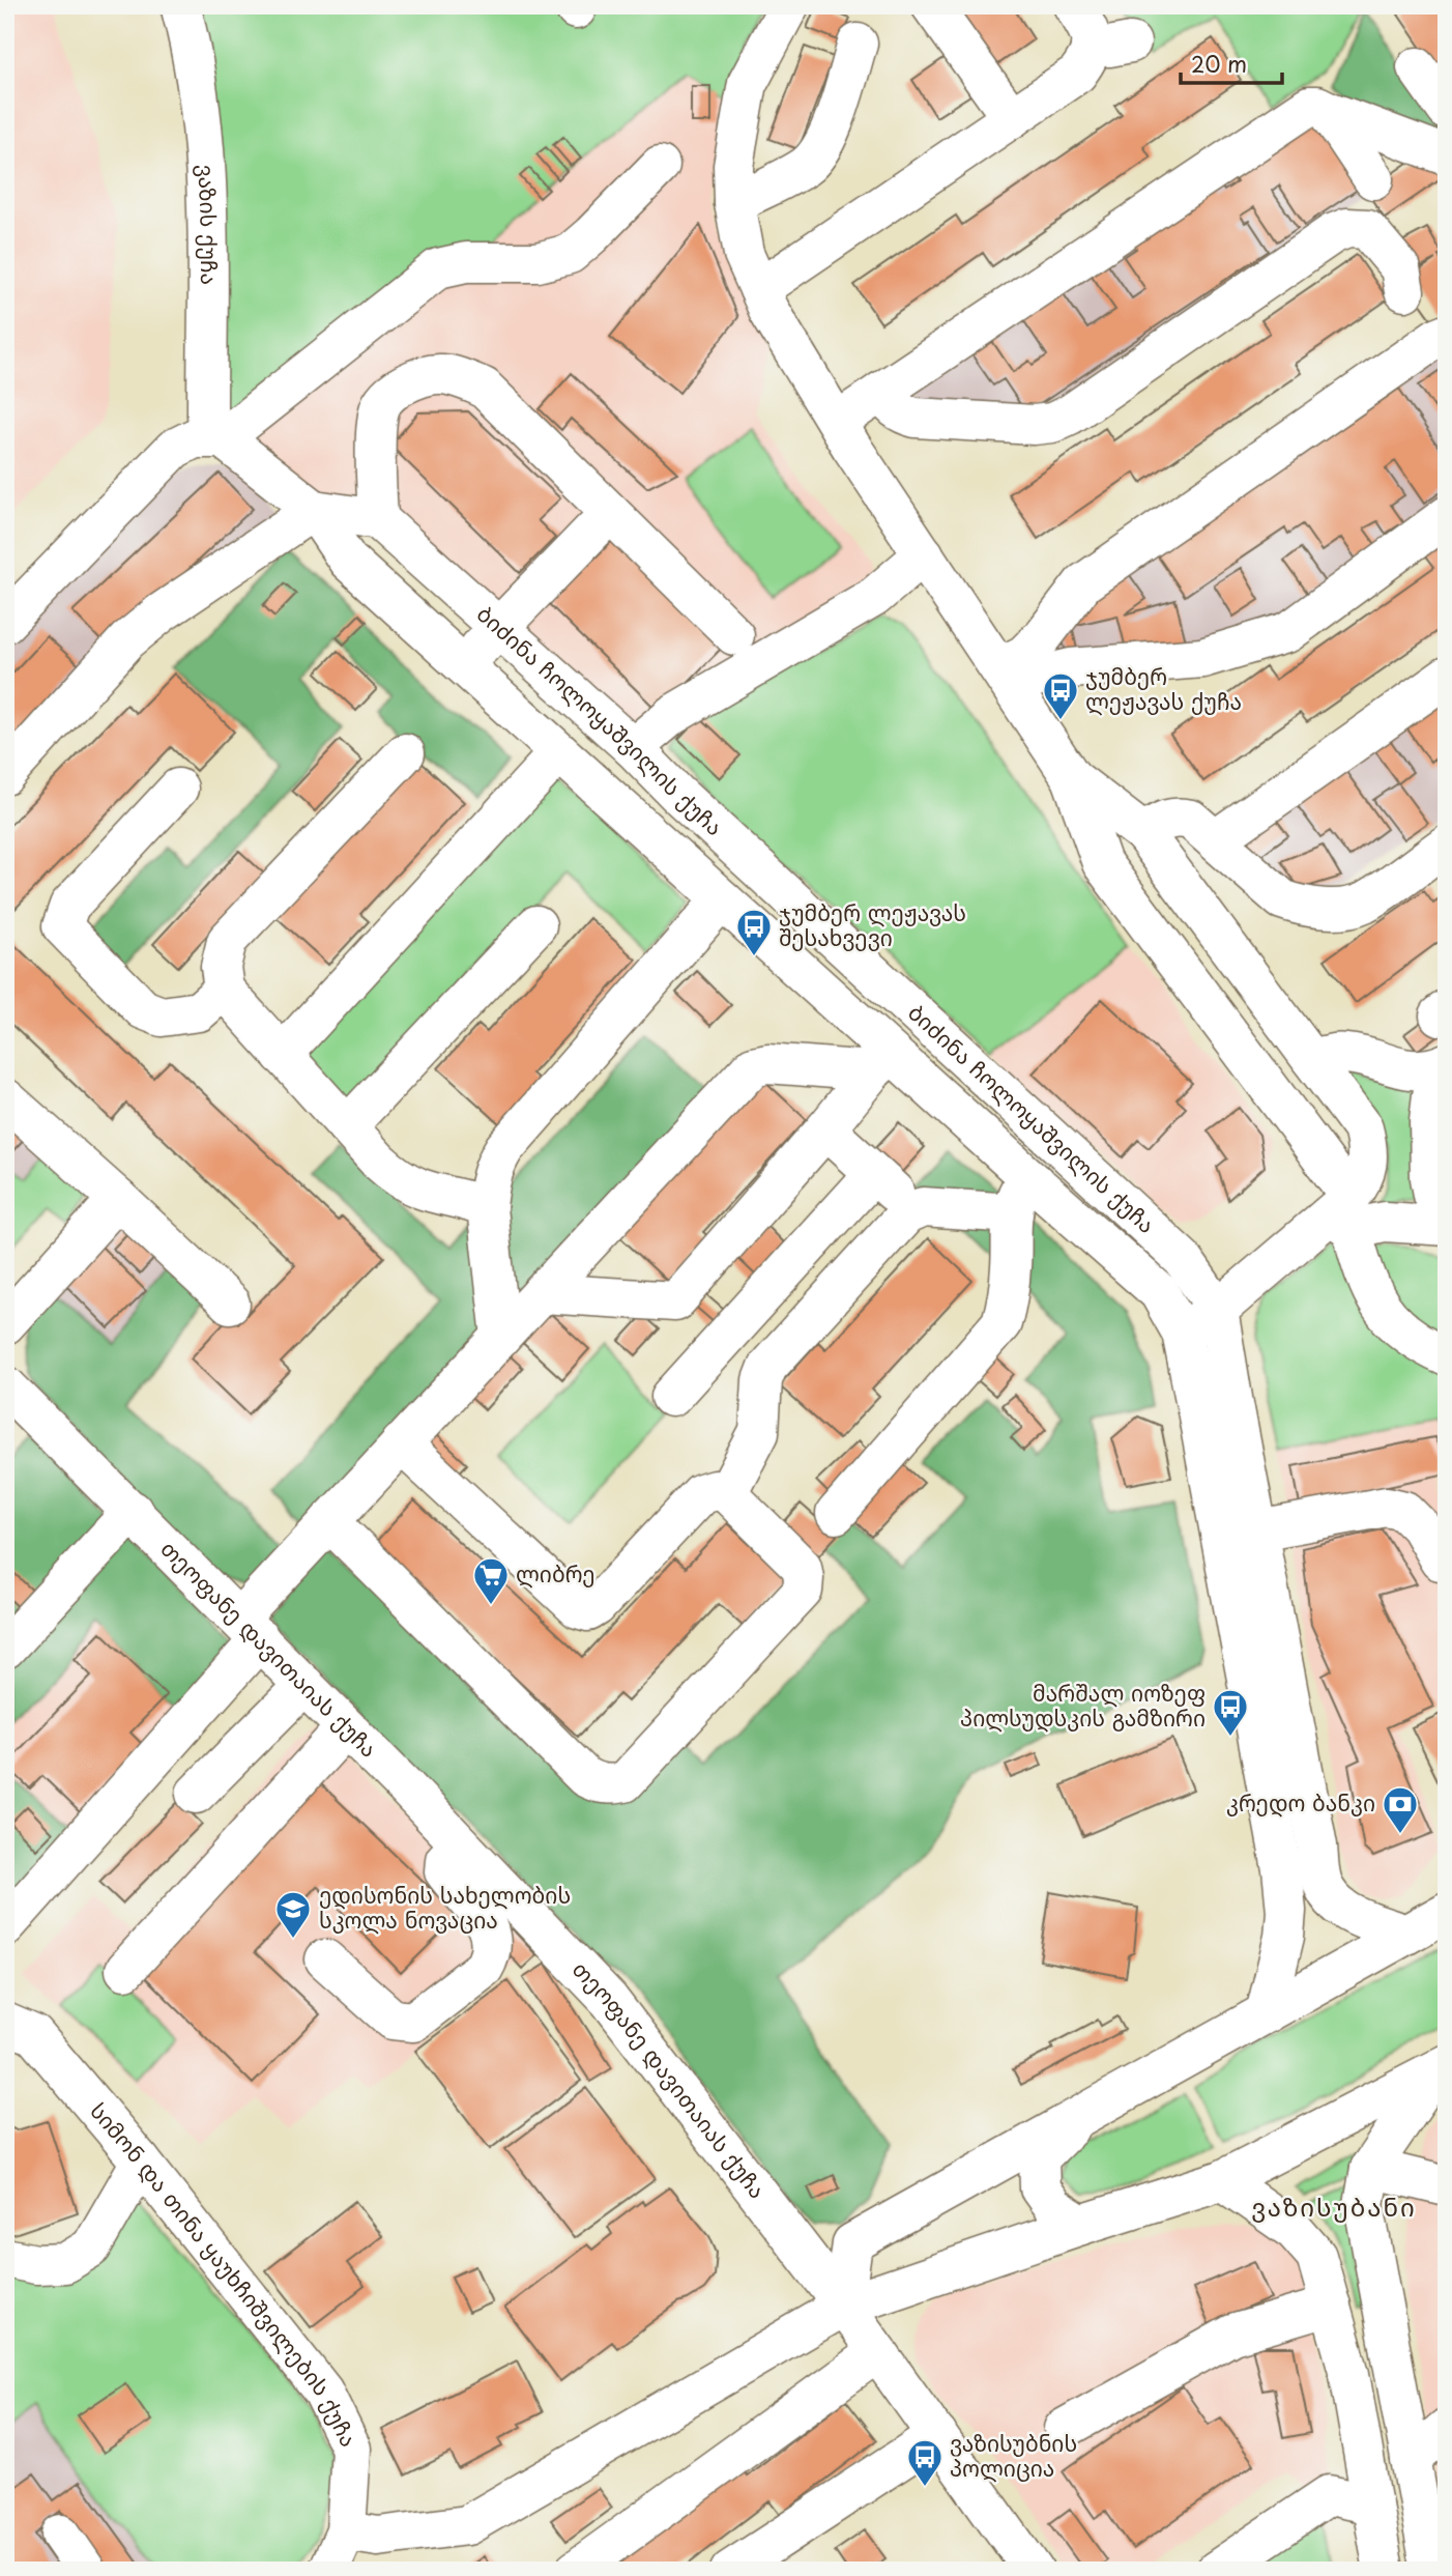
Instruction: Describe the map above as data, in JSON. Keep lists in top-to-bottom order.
{
  "streets": {
    "street": [
      "ვაზის ქუჩა",
      "ბიძინა ჩოლოყაშვილის ქუჩა",
      "თეოფანე დავითაიას ქუჩა",
      "სიმონ და თინა ყაუხჩიშვილების ქუჩა"
    ]
  },
  "crossings": [
    ["ვაზის ქუჩა", "ბიძინა ჩოლოყაშვილის ქუჩა"]
  ],
  "districts": ["ვაზისუბანი"],
  "places": {
    "bus stop": [
      "ჯუმბერ ლეჟავას ქუჩა",
      "ჯუმბერ ლეჟავას შესახვევი",
      "მარშალ იოზეფ პილსუდსკის გამზირი",
      "ვაზისუბნის პოლიცია"
    ],
    "supermarket": ["ლიბრე"],
    "bank": ["კრედო ბანკი"],
    "school or university": ["ედისონის სახელობის სკოლა ნოვაცია"]
  },
  "scale_bar": "20 m"
}
